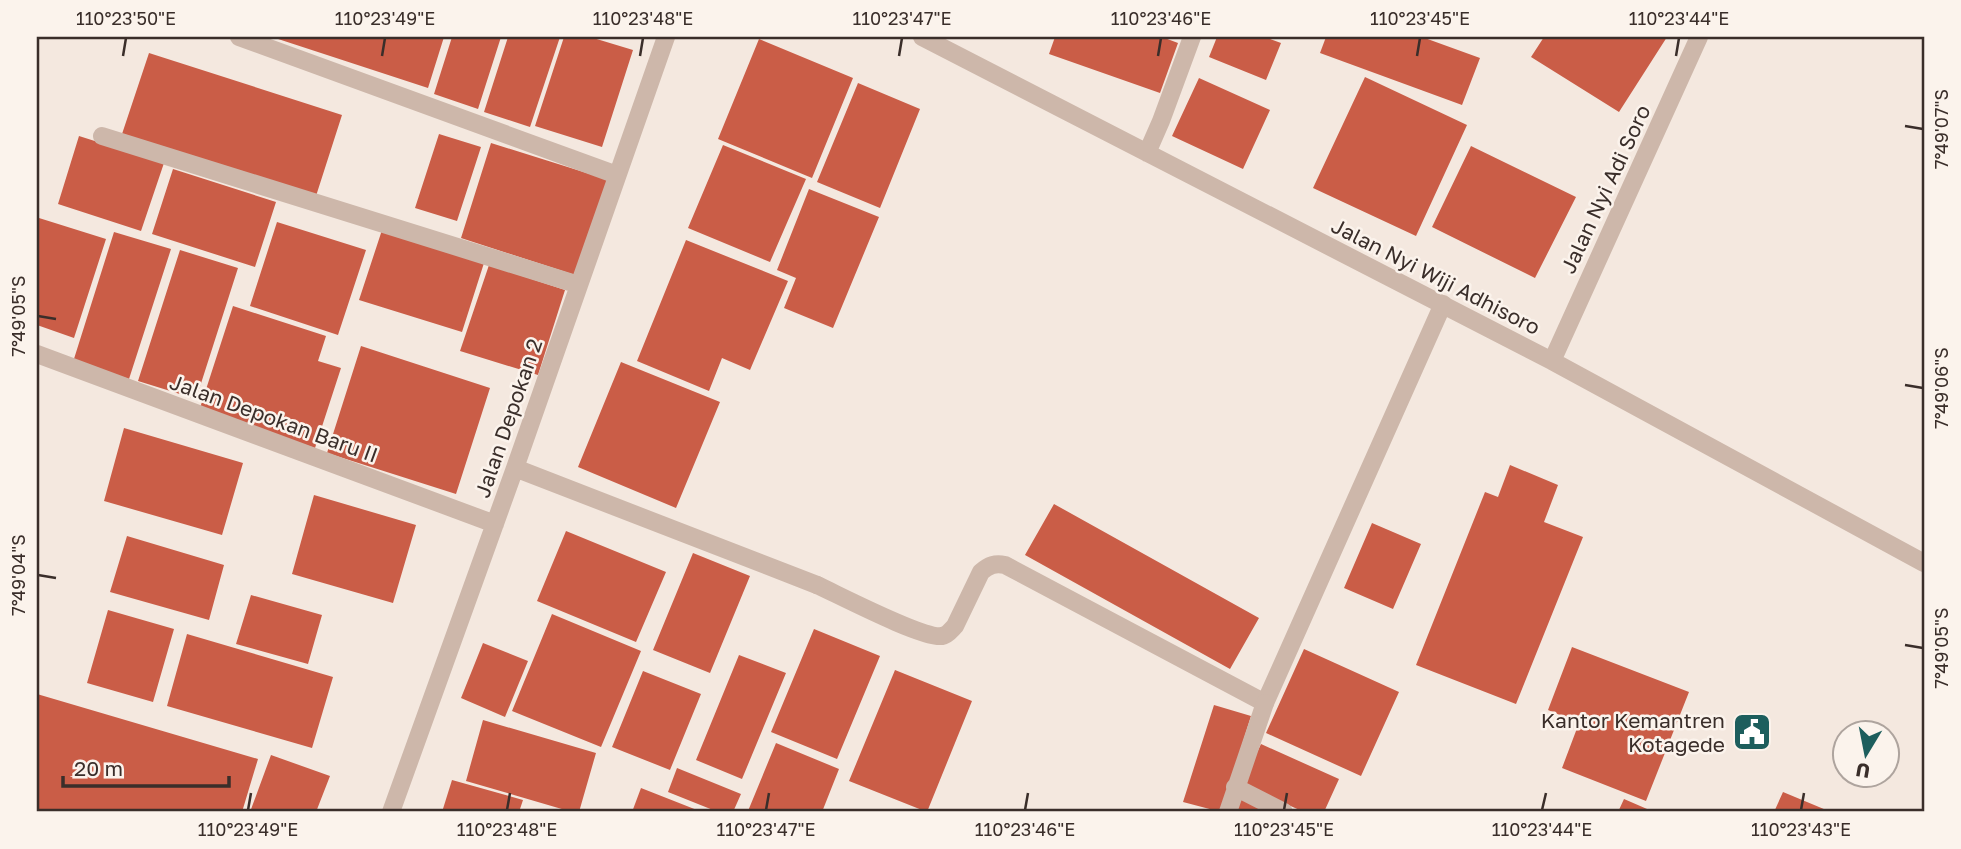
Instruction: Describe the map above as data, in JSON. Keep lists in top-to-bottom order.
{
  "streets": {
    "street": [
      "Jalan Nyi Adi Soro",
      "Jalan Nyi Wiji Adhisoro",
      "Jalan Depokan Baru II",
      "Jalan Depokan 2"
    ]
  },
  "crossings": [
    ["Jalan Nyi Adi Soro", "Jalan Nyi Wiji Adhisoro"],
    ["Jalan Depokan Baru II", "Jalan Depokan 2"]
  ],
  "places": {
    "public building": ["Kantor Kemantren Kotagede"]
  },
  "scale_bar": "20 m",
  "north": "bottom",
  "coordinates": [
    "110°23'50\"E",
    "110°23'49\"E",
    "110°23'48\"E",
    "110°23'47\"E",
    "110°23'46\"E",
    "110°23'45\"E",
    "110°23'44\"E",
    "7°49'07\"S",
    "7°49'05\"S",
    "7°49'06\"S",
    "7°49'04\"S",
    "110°23'43\"E"
  ]
}
